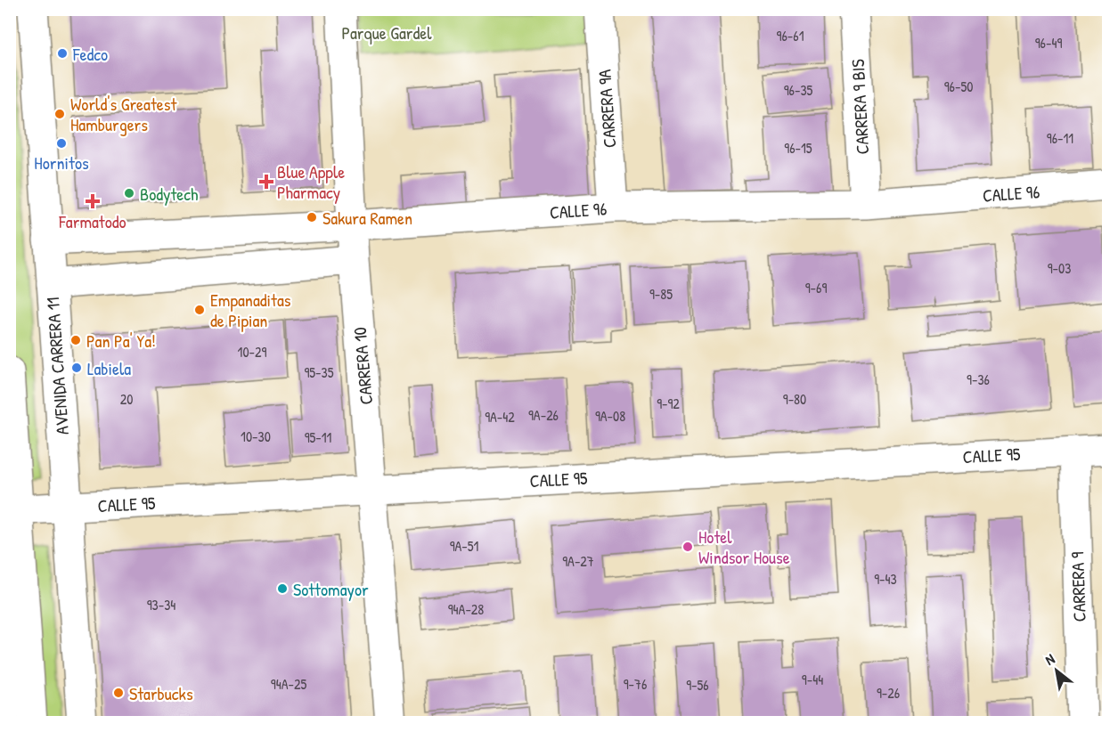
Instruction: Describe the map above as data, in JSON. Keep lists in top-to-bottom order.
{
  "streets": {
    "street": [
      "CARRERA 9 BIS",
      "CARRERA 9A",
      "CALLE 96",
      "AVENIDA CARRERA 11",
      "CARRERA 10",
      "CALLE 95",
      "CARRERA 9"
    ]
  },
  "crossings": [
    ["CARRERA 9 BIS", "CALLE 96"],
    ["CARRERA 9A", "CALLE 96"],
    ["CALLE 96", "AVENIDA CARRERA 11"],
    ["CALLE 96", "CARRERA 10"],
    ["AVENIDA CARRERA 11", "CALLE 95"],
    ["CARRERA 10", "CALLE 95"],
    ["CALLE 95", "CARRERA 9"]
  ],
  "parks": ["Parque Gardel"],
  "places": {
    "other": [
      "Fedco",
      "World's Greatest Hamburgers",
      "Hornitos",
      "Bodytech",
      "Sakura Ramen",
      "Empanaditas de Pipian",
      "Pan Pa' Ya!",
      "Labiela",
      "Hotel Windsor House",
      "Sottomayor",
      "Starbucks"
    ],
    "health": ["Blue Apple Pharmacy", "Farmatodo"]
  },
  "house_numbers": [
    "96-61",
    "96-49",
    "96-50",
    "96-35",
    "96-11",
    "96-15",
    "9-03",
    "9-69",
    "9-85",
    "10-29",
    "95-35",
    "9-36",
    "20",
    "9-80",
    "9-92",
    "9A-26",
    "9A-08",
    "9A-42",
    "10-30",
    "95-11",
    "9A-51",
    "9A-27",
    "9-43",
    "93-34",
    "94A-28",
    "9-44",
    "94A-25",
    "9-76",
    "9-56",
    "9-26"
  ],
  "north": "top left"
}
